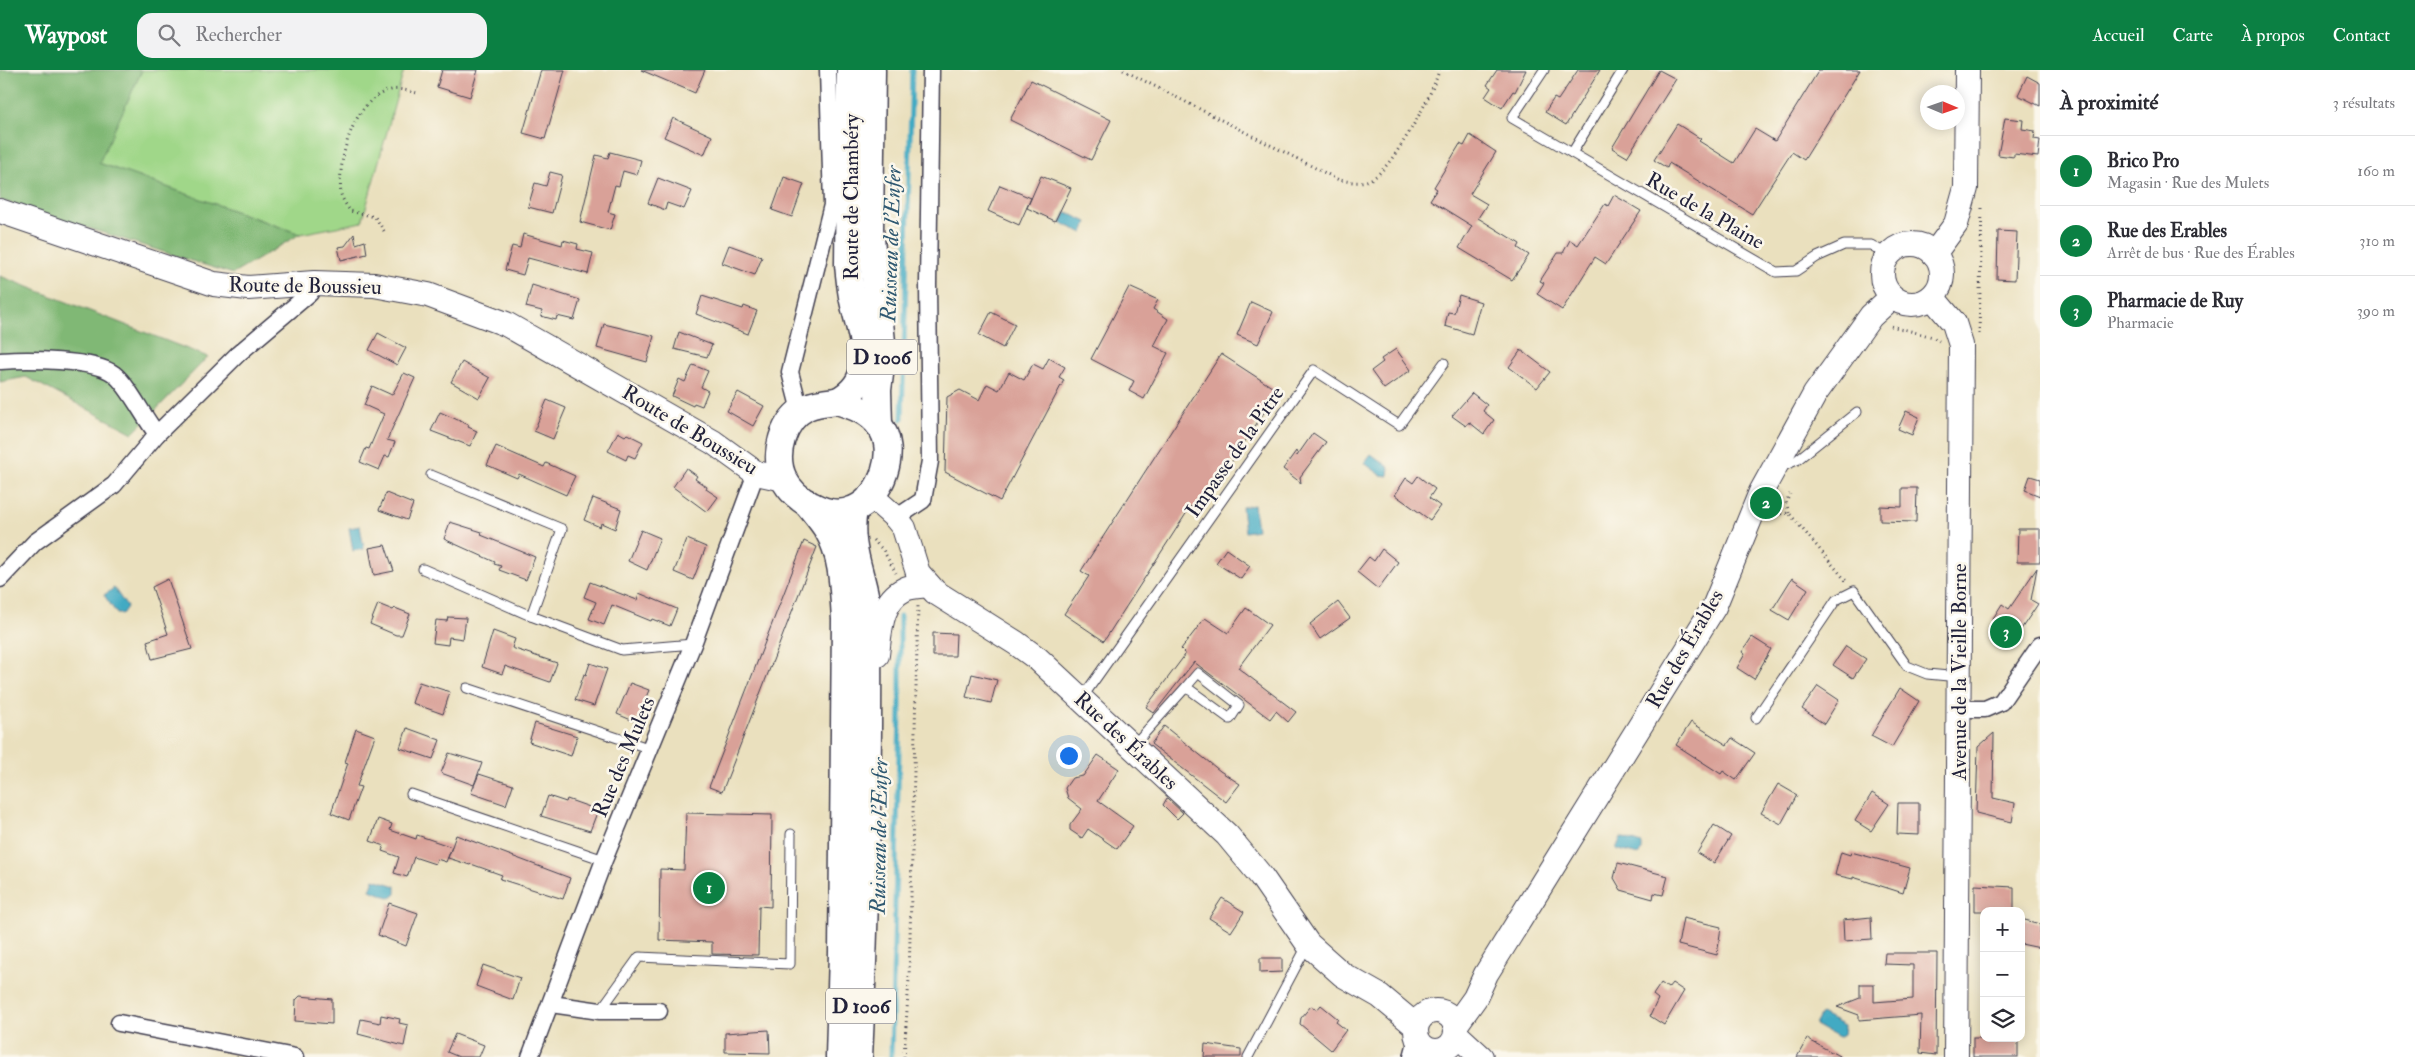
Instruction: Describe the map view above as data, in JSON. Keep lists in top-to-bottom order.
{
  "streets": {
    "main road": ["Route de Chambéry", "D 1006"],
    "street": [
      "Route de Boussieu",
      "Rue des Érables",
      "Avenue de la Vieille Borne",
      "Rue des Mulets"
    ],
    "lane": ["Rue de la Plaine", "Impasse de la Pitre"]
  },
  "crossings": [
    ["Route de Chambéry", "Route de Boussieu"],
    ["Route de Chambéry", "D 1006"],
    ["Route de Chambéry", "Rue des Érables"],
    ["Rue de la Plaine", "Rue des Érables"],
    ["Rue de la Plaine", "Avenue de la Vieille Borne"],
    ["Route de Boussieu", "D 1006"],
    ["Route de Boussieu", "Rue des Érables"],
    ["Route de Boussieu", "Rue des Mulets"],
    ["D 1006", "Rue des Érables"],
    ["Impasse de la Pitre", "Rue des Érables"],
    ["Rue des Érables", "Avenue de la Vieille Borne"]
  ],
  "water": ["Ruisseau de l'Enfer"],
  "north": "right",
  "page": {
    "header": "Waypost",
    "search": "Rechercher",
    "nav": [
      "Accueil",
      "Carte",
      "À propos",
      "Contact"
    ],
    "heading": ["À proximité", "3 résultats"],
    "list": [
      {
        "mark": "1",
        "name": "Brico Pro",
        "note": "Magasin · Rue des Mulets",
        "value": "160 m"
      },
      {
        "mark": "2",
        "name": "Rue des Erables",
        "note": "Arrêt de bus · Rue des Érables",
        "value": "310 m"
      },
      {
        "mark": "3",
        "name": "Pharmacie de Ruy",
        "note": "Pharmacie",
        "value": "390 m"
      }
    ],
    "pins": ["2", "3", "1"],
    "map_buttons": ["+", "−"]
  }
}
